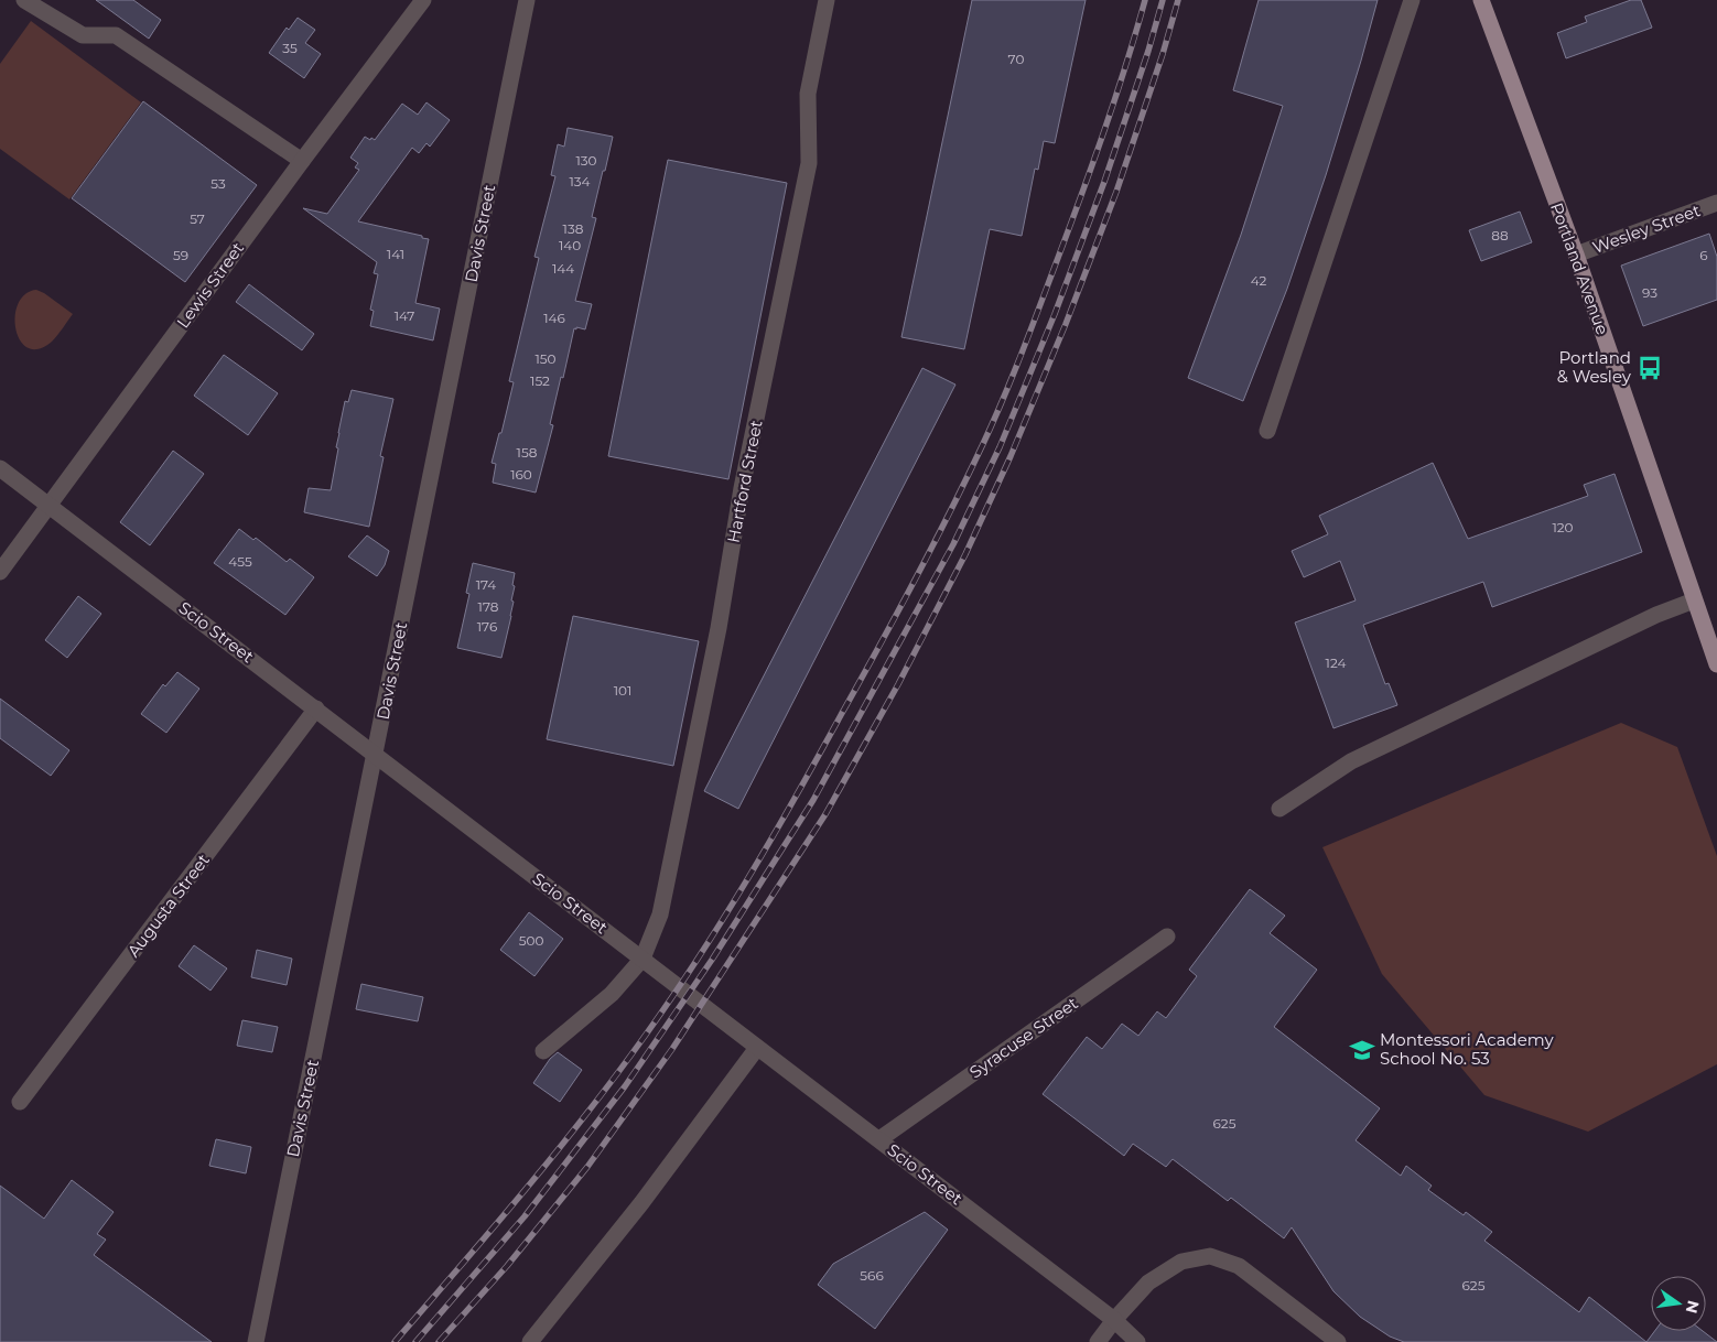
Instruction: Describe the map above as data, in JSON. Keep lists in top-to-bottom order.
{
  "streets": {
    "main road": ["Portland Avenue"],
    "street": [
      "Wesley Street",
      "Davis Street",
      "Lewis Street",
      "Hartford Street",
      "Scio Street",
      "Augusta Street",
      "Syracuse Street"
    ]
  },
  "crossings": [
    ["Wesley Street", "Portland Avenue"],
    ["Davis Street", "Scio Street"],
    ["Lewis Street", "Scio Street"],
    ["Hartford Street", "Scio Street"],
    ["Scio Street", "Augusta Street"],
    ["Scio Street", "Syracuse Street"]
  ],
  "places": {
    "bus stop": ["Portland & Wesley"],
    "school or university": ["Montessori Academy School No. 53"]
  },
  "house_numbers": [
    "35",
    "70",
    "130",
    "134",
    "53",
    "57",
    "138",
    "88",
    "140",
    "141",
    "59",
    "6",
    "144",
    "42",
    "93",
    "147",
    "146",
    "150",
    "152",
    "158",
    "160",
    "120",
    "455",
    "174",
    "178",
    "176",
    "124",
    "101",
    "500",
    "625",
    "566",
    "625"
  ],
  "north": "right"
}
